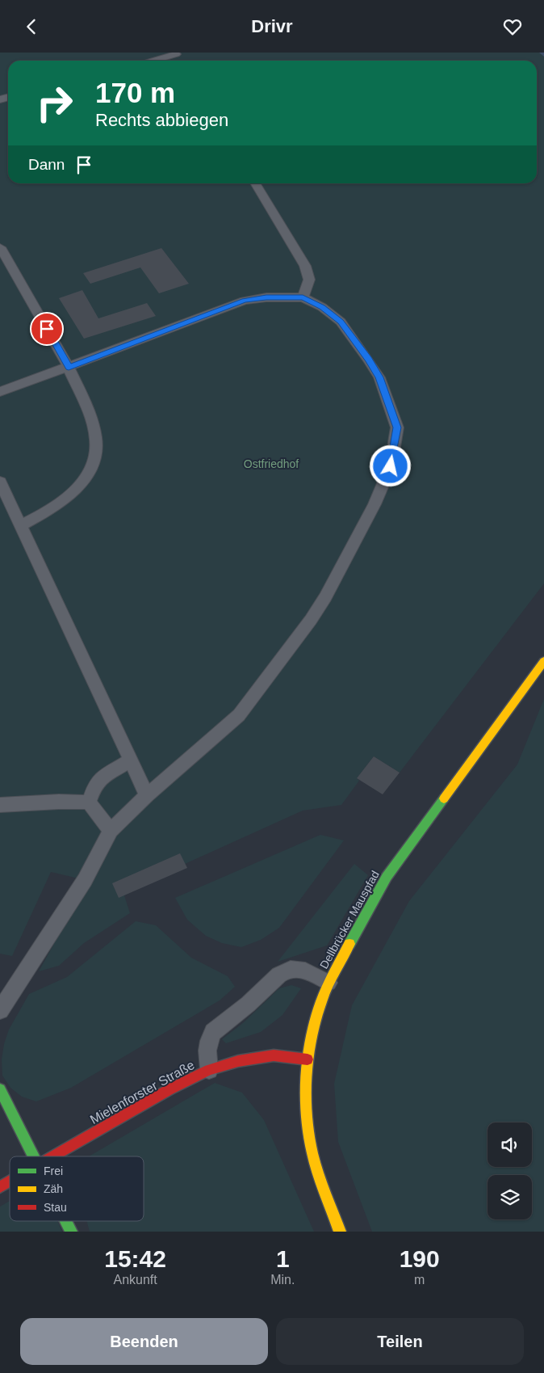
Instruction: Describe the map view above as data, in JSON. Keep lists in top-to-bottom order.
{
  "streets": {
    "main road": ["Dellbrücker Mauspfad", "Mielenforster Straße"]
  },
  "crossings": [
    ["Dellbrücker Mauspfad", "Mielenforster Straße"]
  ],
  "parks": ["Ostfriedhof"],
  "legend": ["Frei", "Zäh", "Stau"],
  "page": {
    "header": "Drivr",
    "turn": ["170 m", "Rechts abbiegen"],
    "then": "Dann",
    "eta": [
      "15:42",
      "Ankunft",
      "1",
      "Min.",
      "190",
      "m"
    ],
    "buttons": ["Beenden", "Teilen"]
  }
}
